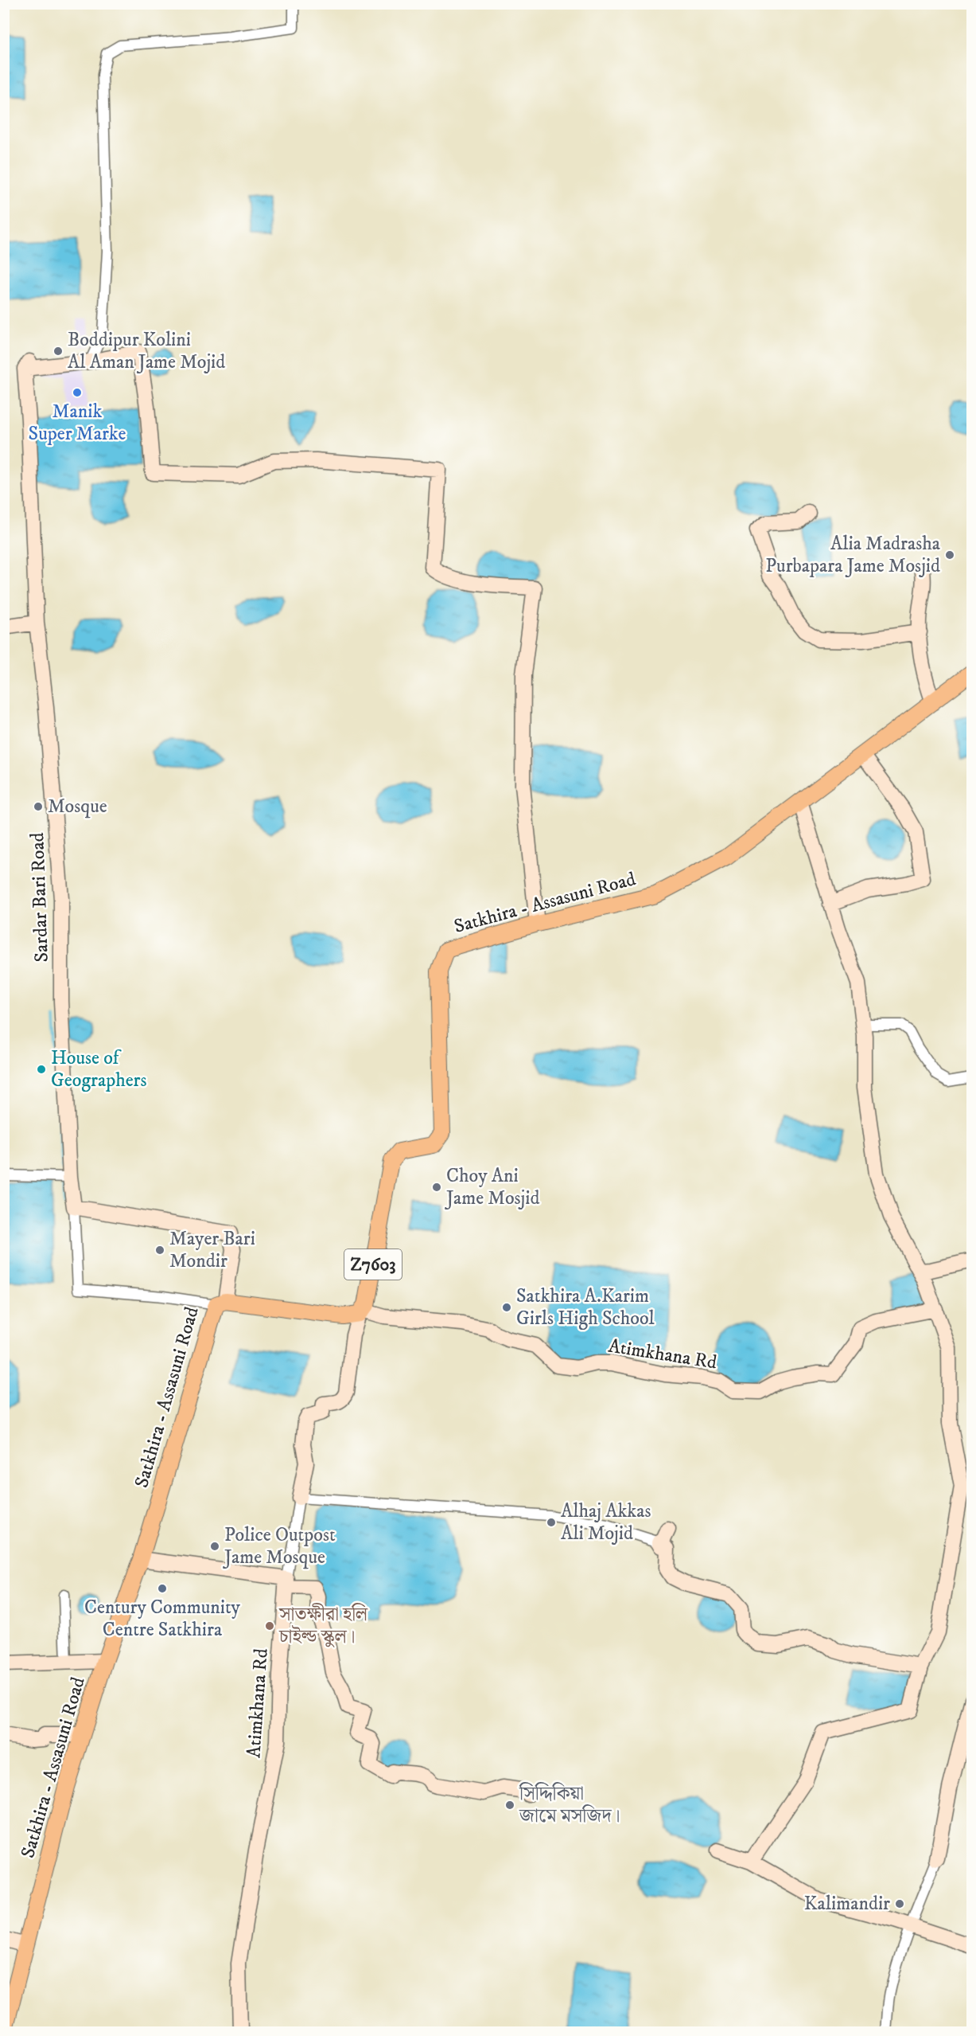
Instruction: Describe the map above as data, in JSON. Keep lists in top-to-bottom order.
{
  "streets": {
    "main road": [
      "Sardar Bari Road",
      "Satkhira - Assasuni Road",
      "Z7603",
      "Atimkhana Rd"
    ]
  },
  "crossings": [
    ["Satkhira - Assasuni Road", "Atimkhana Rd"]
  ],
  "places": [
    "Boddipur Kolini Al Aman Jame Mojid",
    "Manik Super Marke",
    "Alia Madrasha Purbapara Jame Mosjid",
    "Mosque",
    "House of Geographers",
    "Choy Ani Jame Mosjid",
    "Mayer Bari Mondir",
    "Satkhira A.Karim Girls High School",
    "Alhaj Akkas Ali Mojid",
    "Police Outpost Jame Mosque",
    "Century Community Centre Satkhira",
    "সাতক্ষীরা হলি চাইল্ড স্কুল।",
    "সিদ্দিকিয়া জামে মসজিদ।",
    "Kalimandir"
  ]
}
